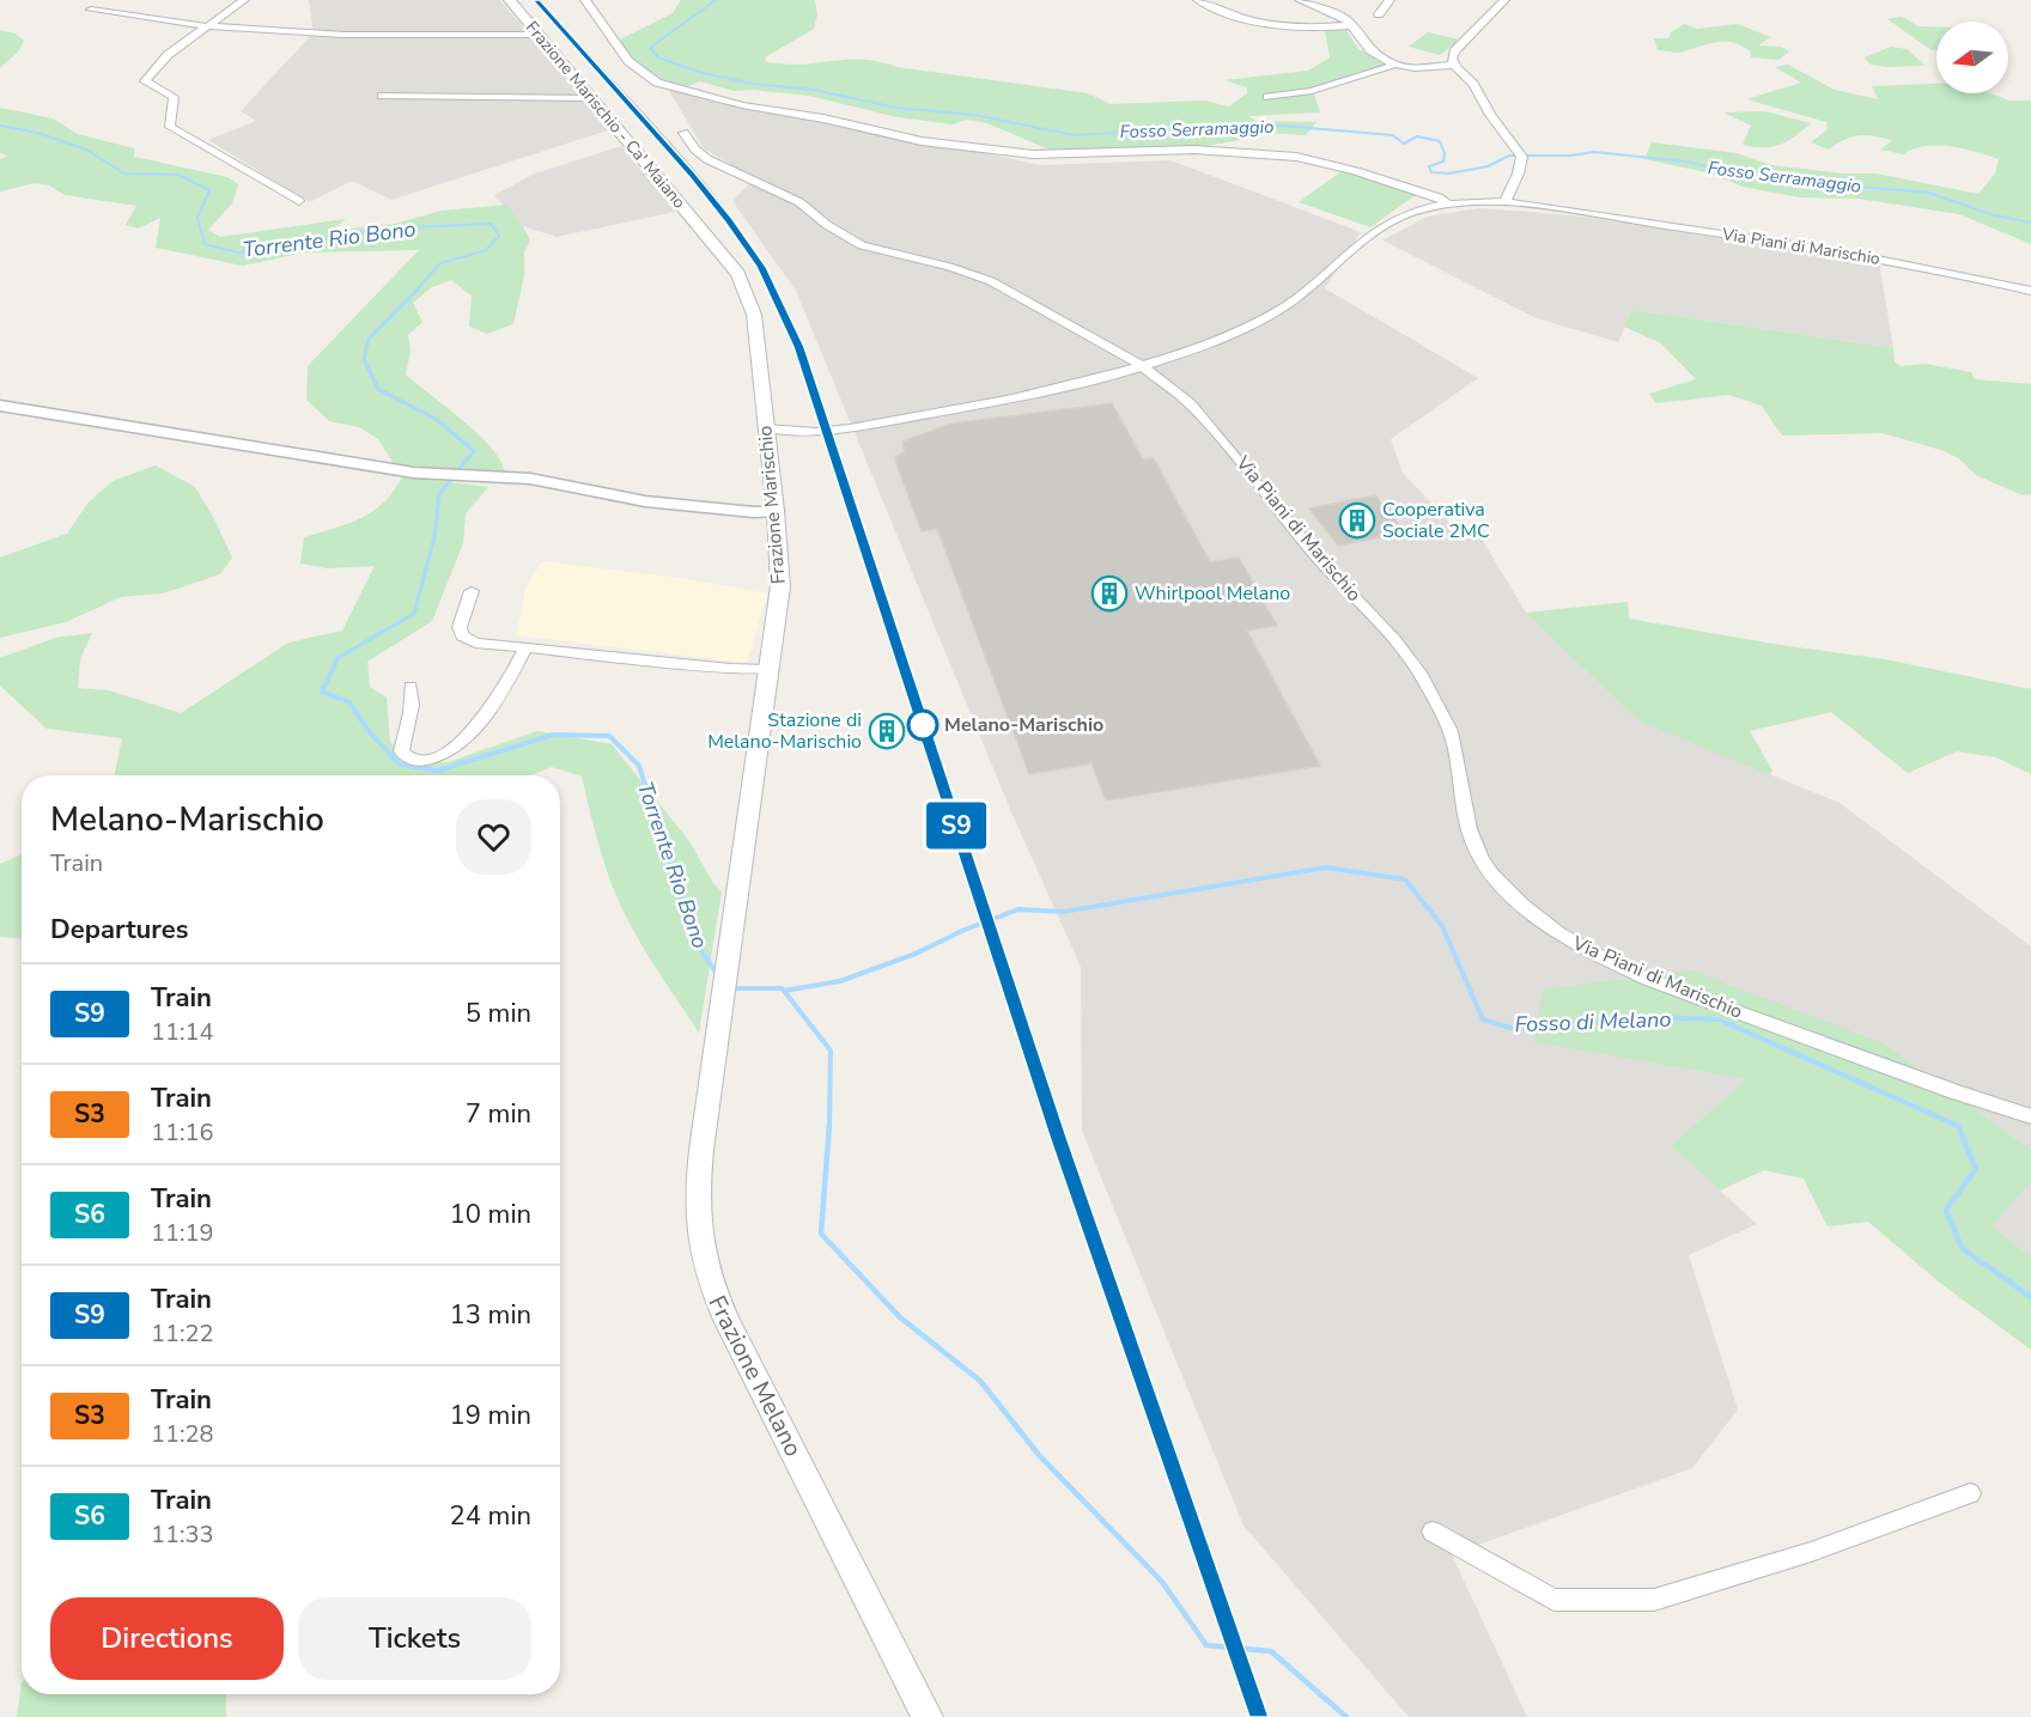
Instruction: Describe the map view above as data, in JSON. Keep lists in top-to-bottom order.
{
  "streets": {
    "main road": ["Frazione Marischio - Ca' Maiano", "Frazione Marischio", "Frazione Melano"],
    "street": ["Via Piani di Marischio"]
  },
  "crossings": [
    ["Frazione Marischio - Ca' Maiano", "Frazione Marischio"],
    ["Frazione Marischio", "Frazione Melano"]
  ],
  "water": ["Fosso Serramaggio", "Torrente Rio Bono", "Fosso di Melano"],
  "places": {
    "building": ["Cooperativa Sociale 2MC", "Whirlpool Melano", "Stazione di Melano-Marischio"],
    "other": ["Melano-Marischio"]
  },
  "north": "left",
  "page": {
    "on_map": "S9",
    "heading": [
      ["Melano-Marischio", "Train"],
      "Departures"
    ],
    "list": [
      {
        "mark": "S9",
        "name": "Train",
        "note": "11:14",
        "value": "5 min"
      },
      {
        "mark": "S3",
        "name": "Train",
        "note": "11:16",
        "value": "7 min"
      },
      {
        "mark": "S6",
        "name": "Train",
        "note": "11:19",
        "value": "10 min"
      },
      {
        "mark": "S9",
        "name": "Train",
        "note": "11:22",
        "value": "13 min"
      },
      {
        "mark": "S3",
        "name": "Train",
        "note": "11:28",
        "value": "19 min"
      },
      {
        "mark": "S6",
        "name": "Train",
        "note": "11:33",
        "value": "24 min"
      }
    ],
    "buttons": ["Directions", "Tickets"]
  }
}
